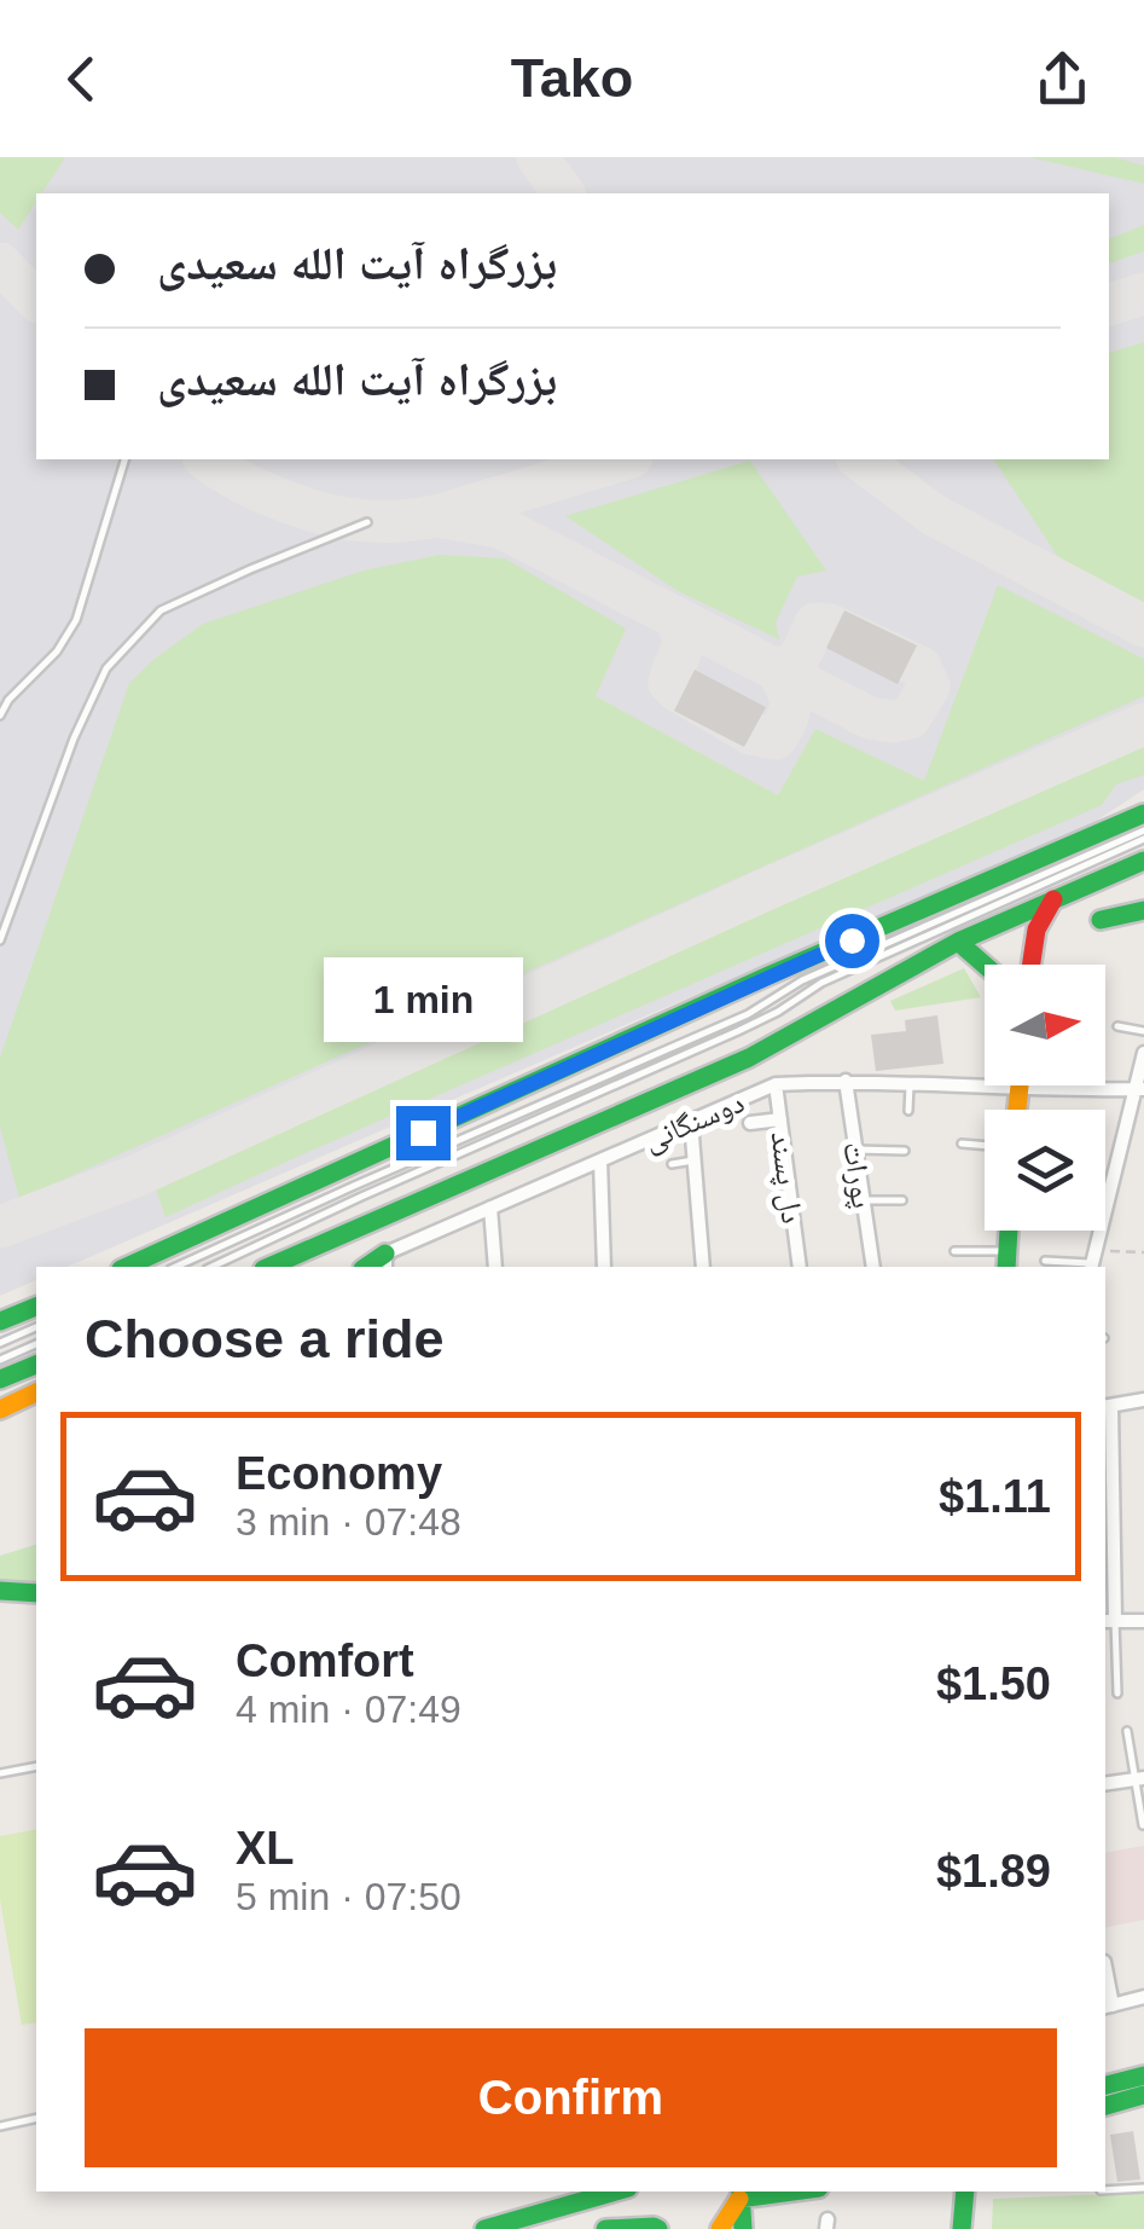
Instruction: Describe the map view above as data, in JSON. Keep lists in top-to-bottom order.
{
  "streets": {
    "street": ["دوسنگانی", "پورات", "دل پسند"]
  },
  "crossings": [
    ["دوسنگانی", "پورات"],
    ["دوسنگانی", "دل پسند"]
  ],
  "north": "right",
  "page": {
    "header": "Tako",
    "banner": ["بزرگراه آیت الله سعیدی", "بزرگراه آیت الله سعیدی"],
    "bubble": "1 min",
    "heading": "Choose a ride",
    "list": [
      {
        "name": "Economy",
        "note": "3 min · 07:48",
        "value": "$1.11"
      },
      {
        "name": "Comfort",
        "note": "4 min · 07:49",
        "value": "$1.50"
      },
      {
        "name": "XL",
        "note": "5 min · 07:50",
        "value": "$1.89"
      }
    ],
    "buttons": "Confirm"
  }
}
